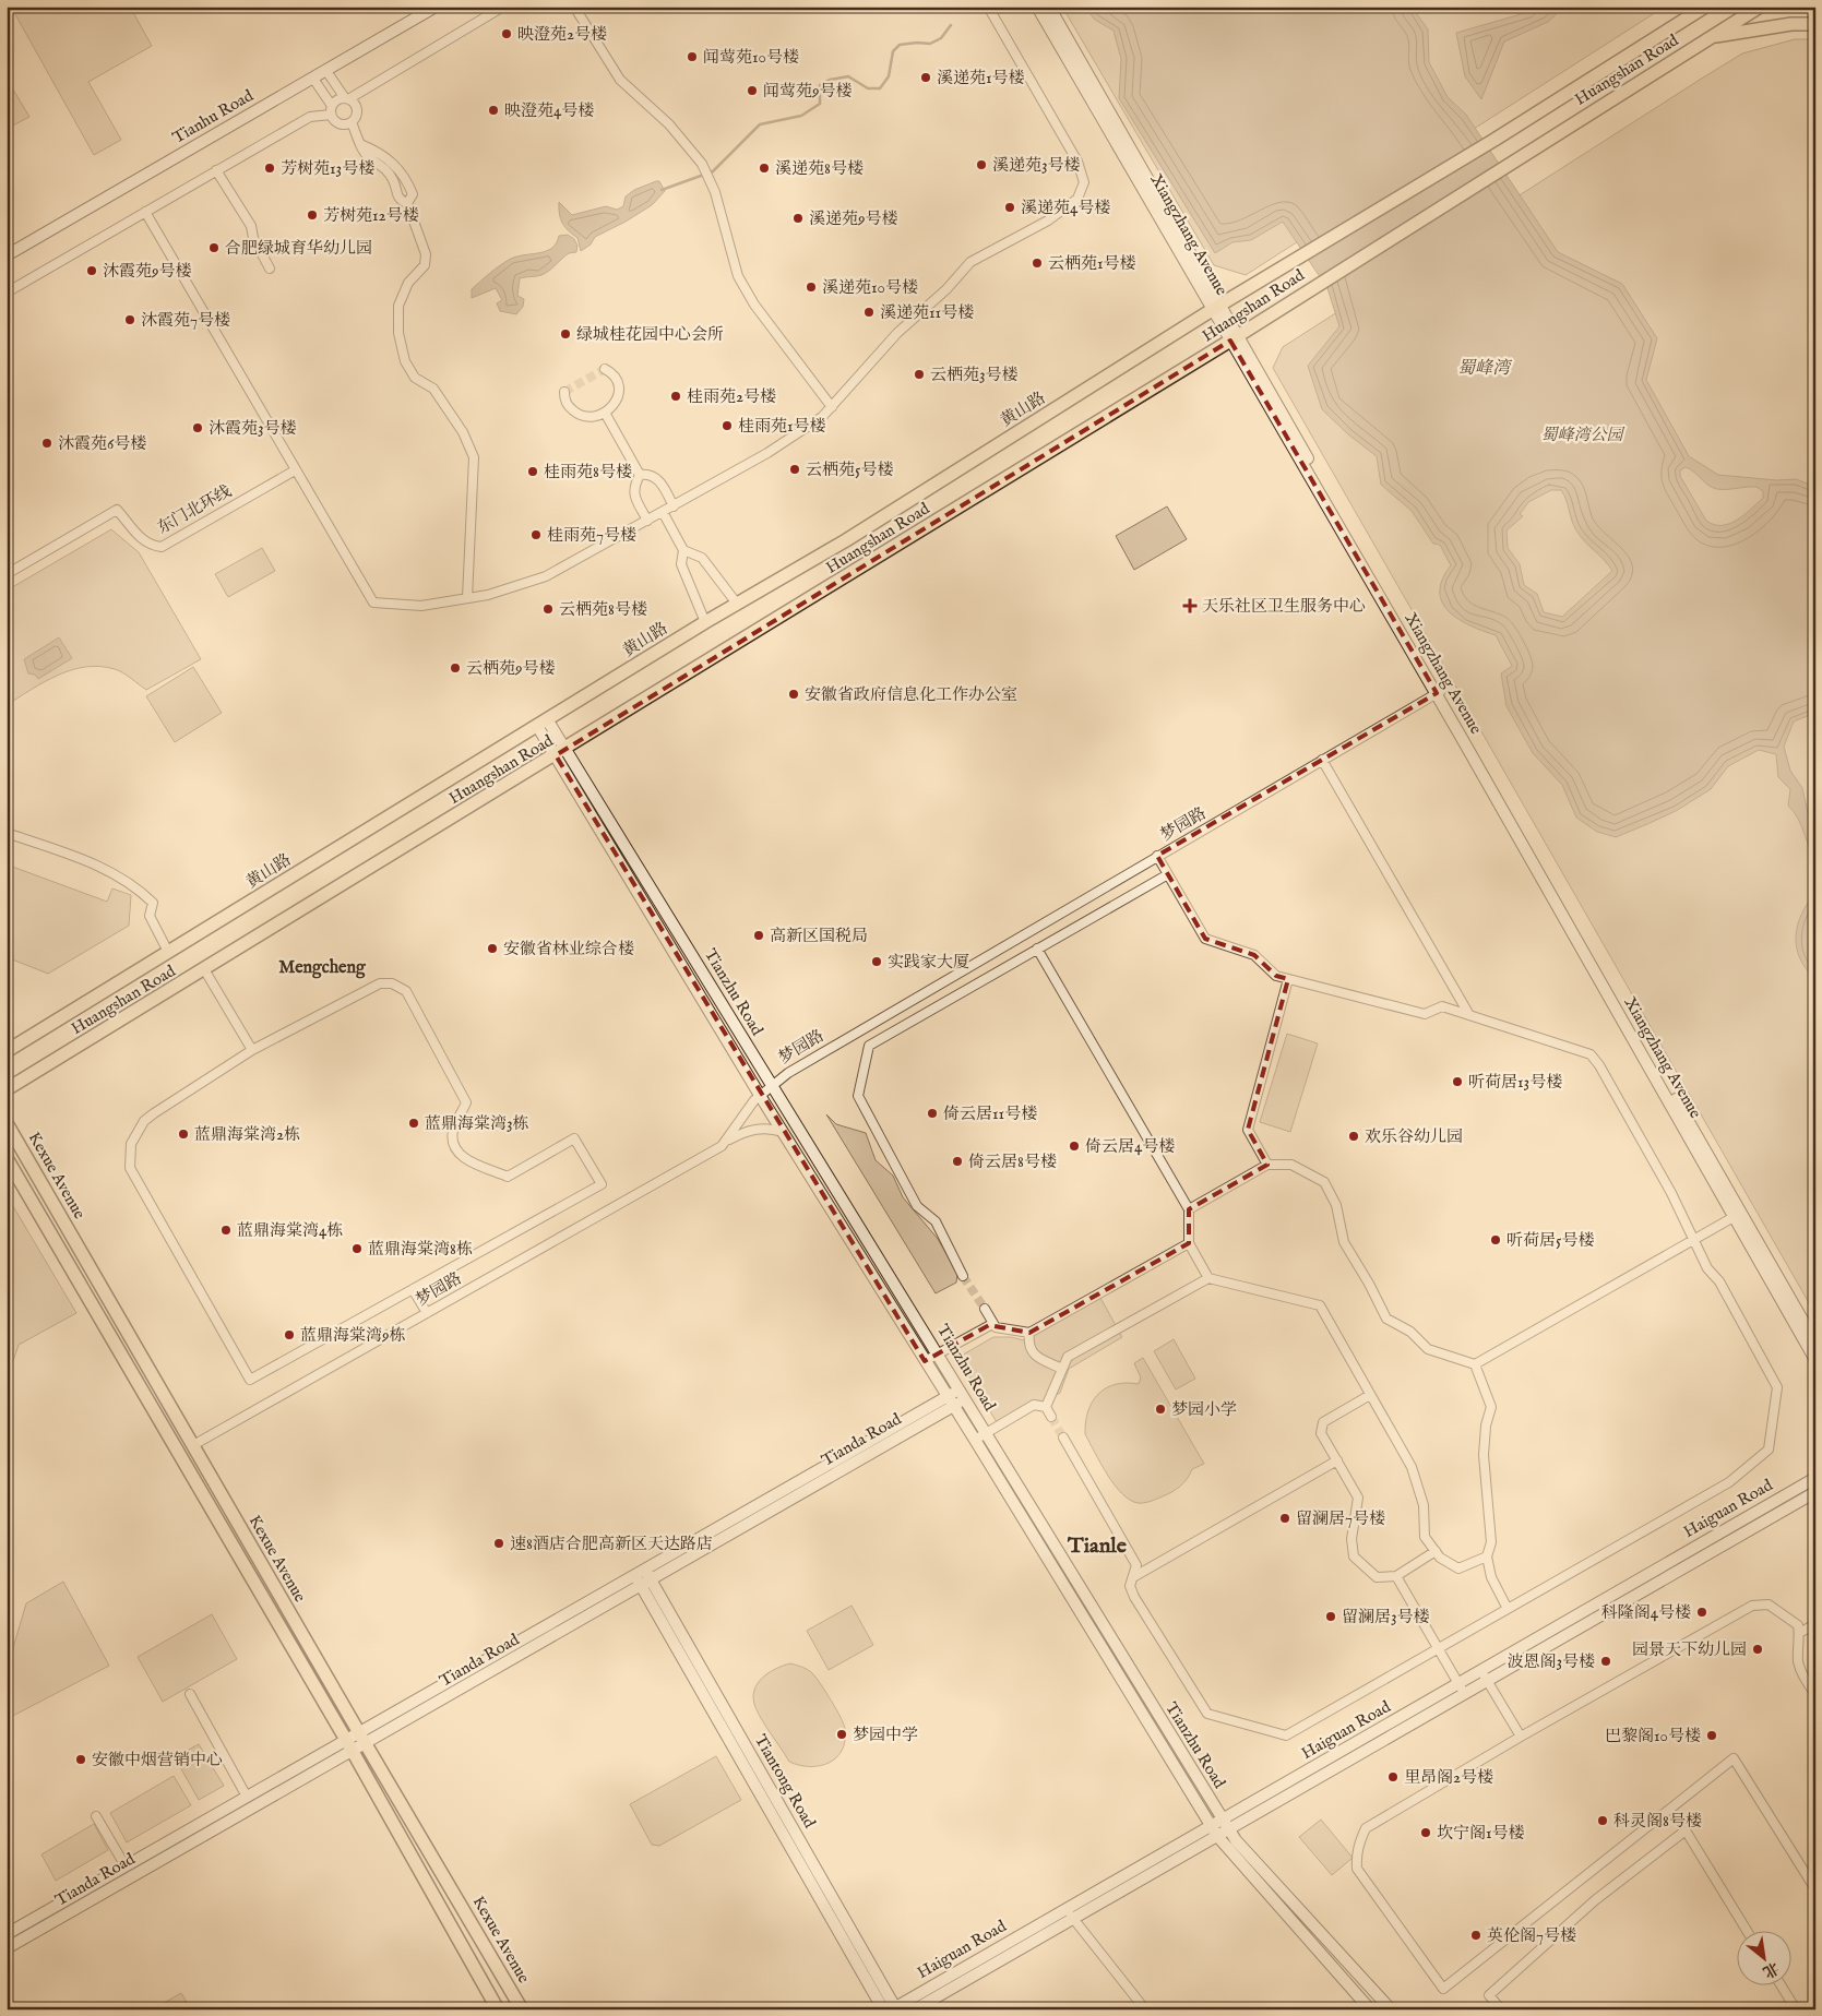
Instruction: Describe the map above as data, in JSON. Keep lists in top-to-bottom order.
{
  "streets": {
    "main road": ["Huangshan Road", "黄山路", "Kexue Avenue"],
    "street": [
      "Tianhu Road",
      "Xiangzhang Avenue",
      "东门北环线",
      "梦园路",
      "Tianzhu Road",
      "Tianda Road",
      "Haiguan Road",
      "Tiantong Road"
    ]
  },
  "crossings": [
    ["Huangshan Road", "Xiangzhang Avenue"],
    ["Huangshan Road", "Tianzhu Road"],
    ["Xiangzhang Avenue", "黄山路"],
    ["Xiangzhang Avenue", "梦园路"],
    ["黄山路", "Tianzhu Road"],
    ["梦园路", "Tianzhu Road"],
    ["梦园路", "Kexue Avenue"],
    ["Tianzhu Road", "Tianda Road"],
    ["Tianzhu Road", "Haiguan Road"],
    ["Kexue Avenue", "Tianda Road"],
    ["Tianda Road", "Tiantong Road"],
    ["Haiguan Road", "Tiantong Road"]
  ],
  "districts": ["Mengcheng", "Tianle"],
  "water": ["蜀峰湾"],
  "parks": ["蜀峰湾公园"],
  "places": {
    "other": [
      "映澄苑2号楼",
      "闻莺苑10号楼",
      "溪递苑1号楼",
      "闻莺苑9号楼",
      "映澄苑4号楼",
      "溪递苑3号楼",
      "芳树苑13号楼",
      "溪递苑8号楼",
      "溪递苑4号楼",
      "芳树苑12号楼",
      "溪递苑9号楼",
      "合肥绿城育华幼儿园",
      "云栖苑1号楼",
      "沐霞苑9号楼",
      "溪递苑10号楼",
      "溪递苑11号楼",
      "沐霞苑7号楼",
      "绿城桂花园中心会所",
      "云栖苑3号楼",
      "桂雨苑2号楼",
      "桂雨苑1号楼",
      "沐霞苑3号楼",
      "沐霞苑6号楼",
      "云栖苑5号楼",
      "桂雨苑8号楼",
      "桂雨苑7号楼",
      "云栖苑8号楼",
      "云栖苑9号楼",
      "安徽省政府信息化工作办公室",
      "高新区国税局",
      "安徽省林业综合楼",
      "实践家大厦",
      "听荷居13号楼",
      "倚云居11号楼",
      "蓝鼎海棠湾3栋",
      "蓝鼎海棠湾2栋",
      "欢乐谷幼儿园",
      "倚云居4号楼",
      "倚云居8号楼",
      "蓝鼎海棠湾4栋",
      "听荷居5号楼",
      "蓝鼎海棠湾8栋",
      "蓝鼎海棠湾9栋",
      "梦园小学",
      "留澜居7号楼",
      "速8酒店合肥高新区天达路店",
      "科隆阁4号楼",
      "留澜居3号楼",
      "园景天下幼儿园",
      "波恩阁3号楼",
      "梦园中学",
      "巴黎阁10号楼",
      "安徽中烟营销中心",
      "里昂阁2号楼",
      "科灵阁8号楼",
      "坎宁阁1号楼",
      "英伦阁7号楼"
    ],
    "health": ["天乐社区卫生服务中心"]
  },
  "north": "bottom right"
}
